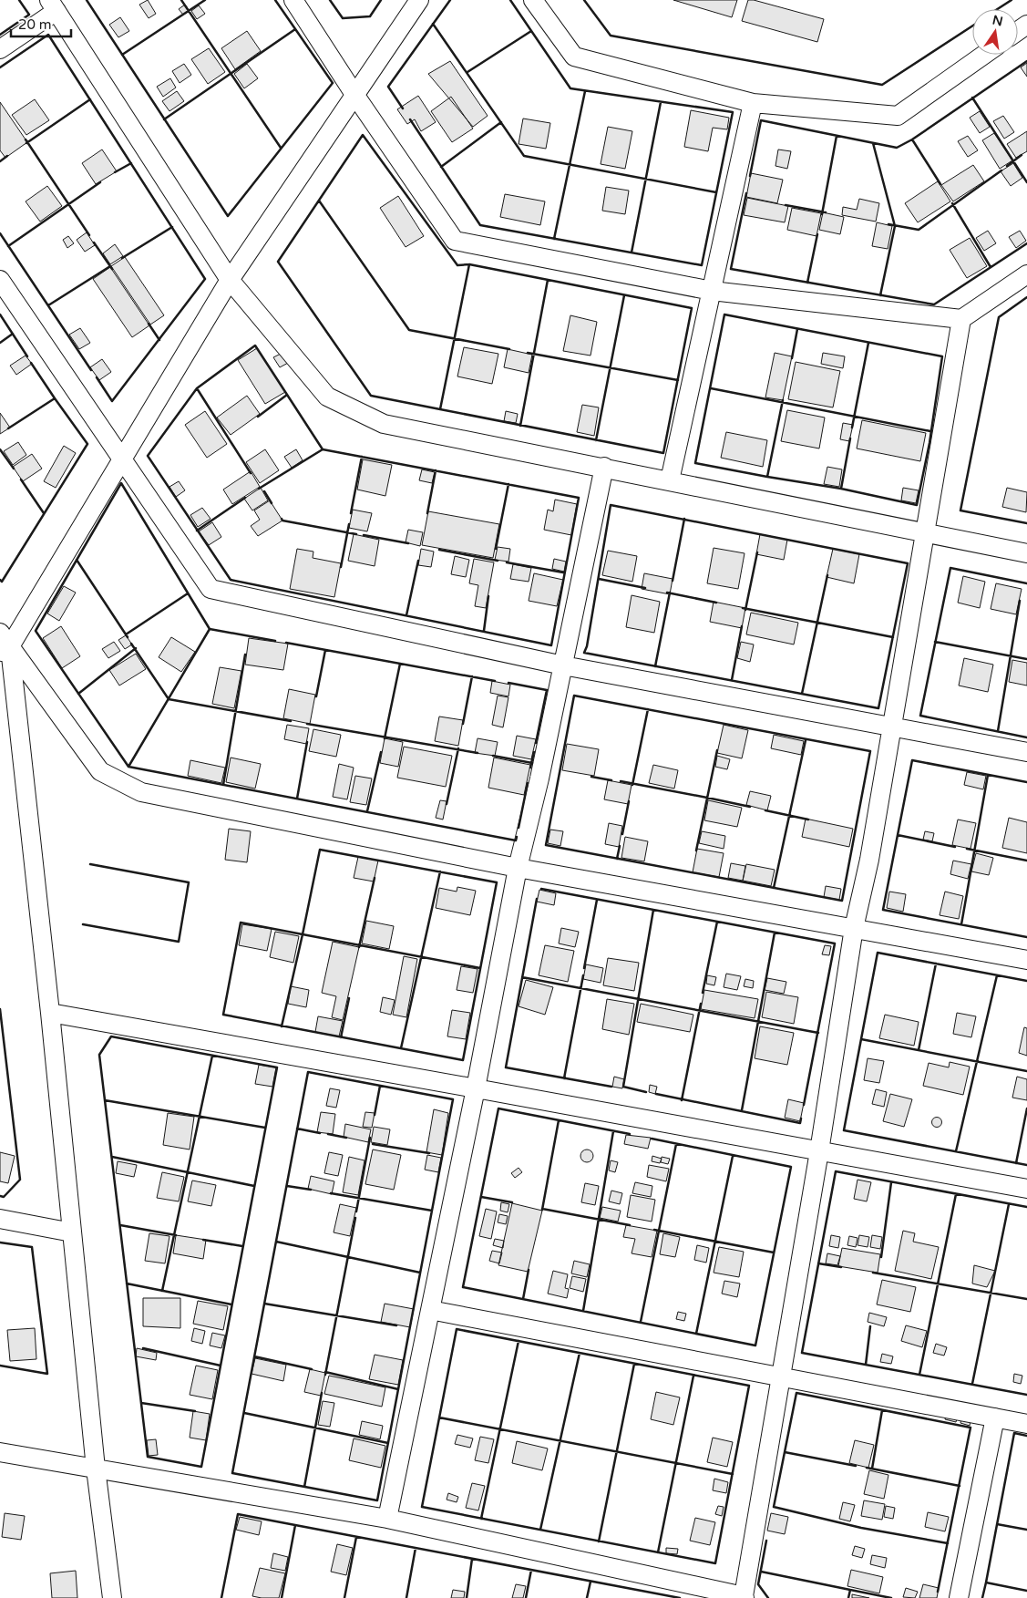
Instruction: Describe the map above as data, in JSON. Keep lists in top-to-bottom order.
{
  "scale_bar": "20 m",
  "north": "top"
}
